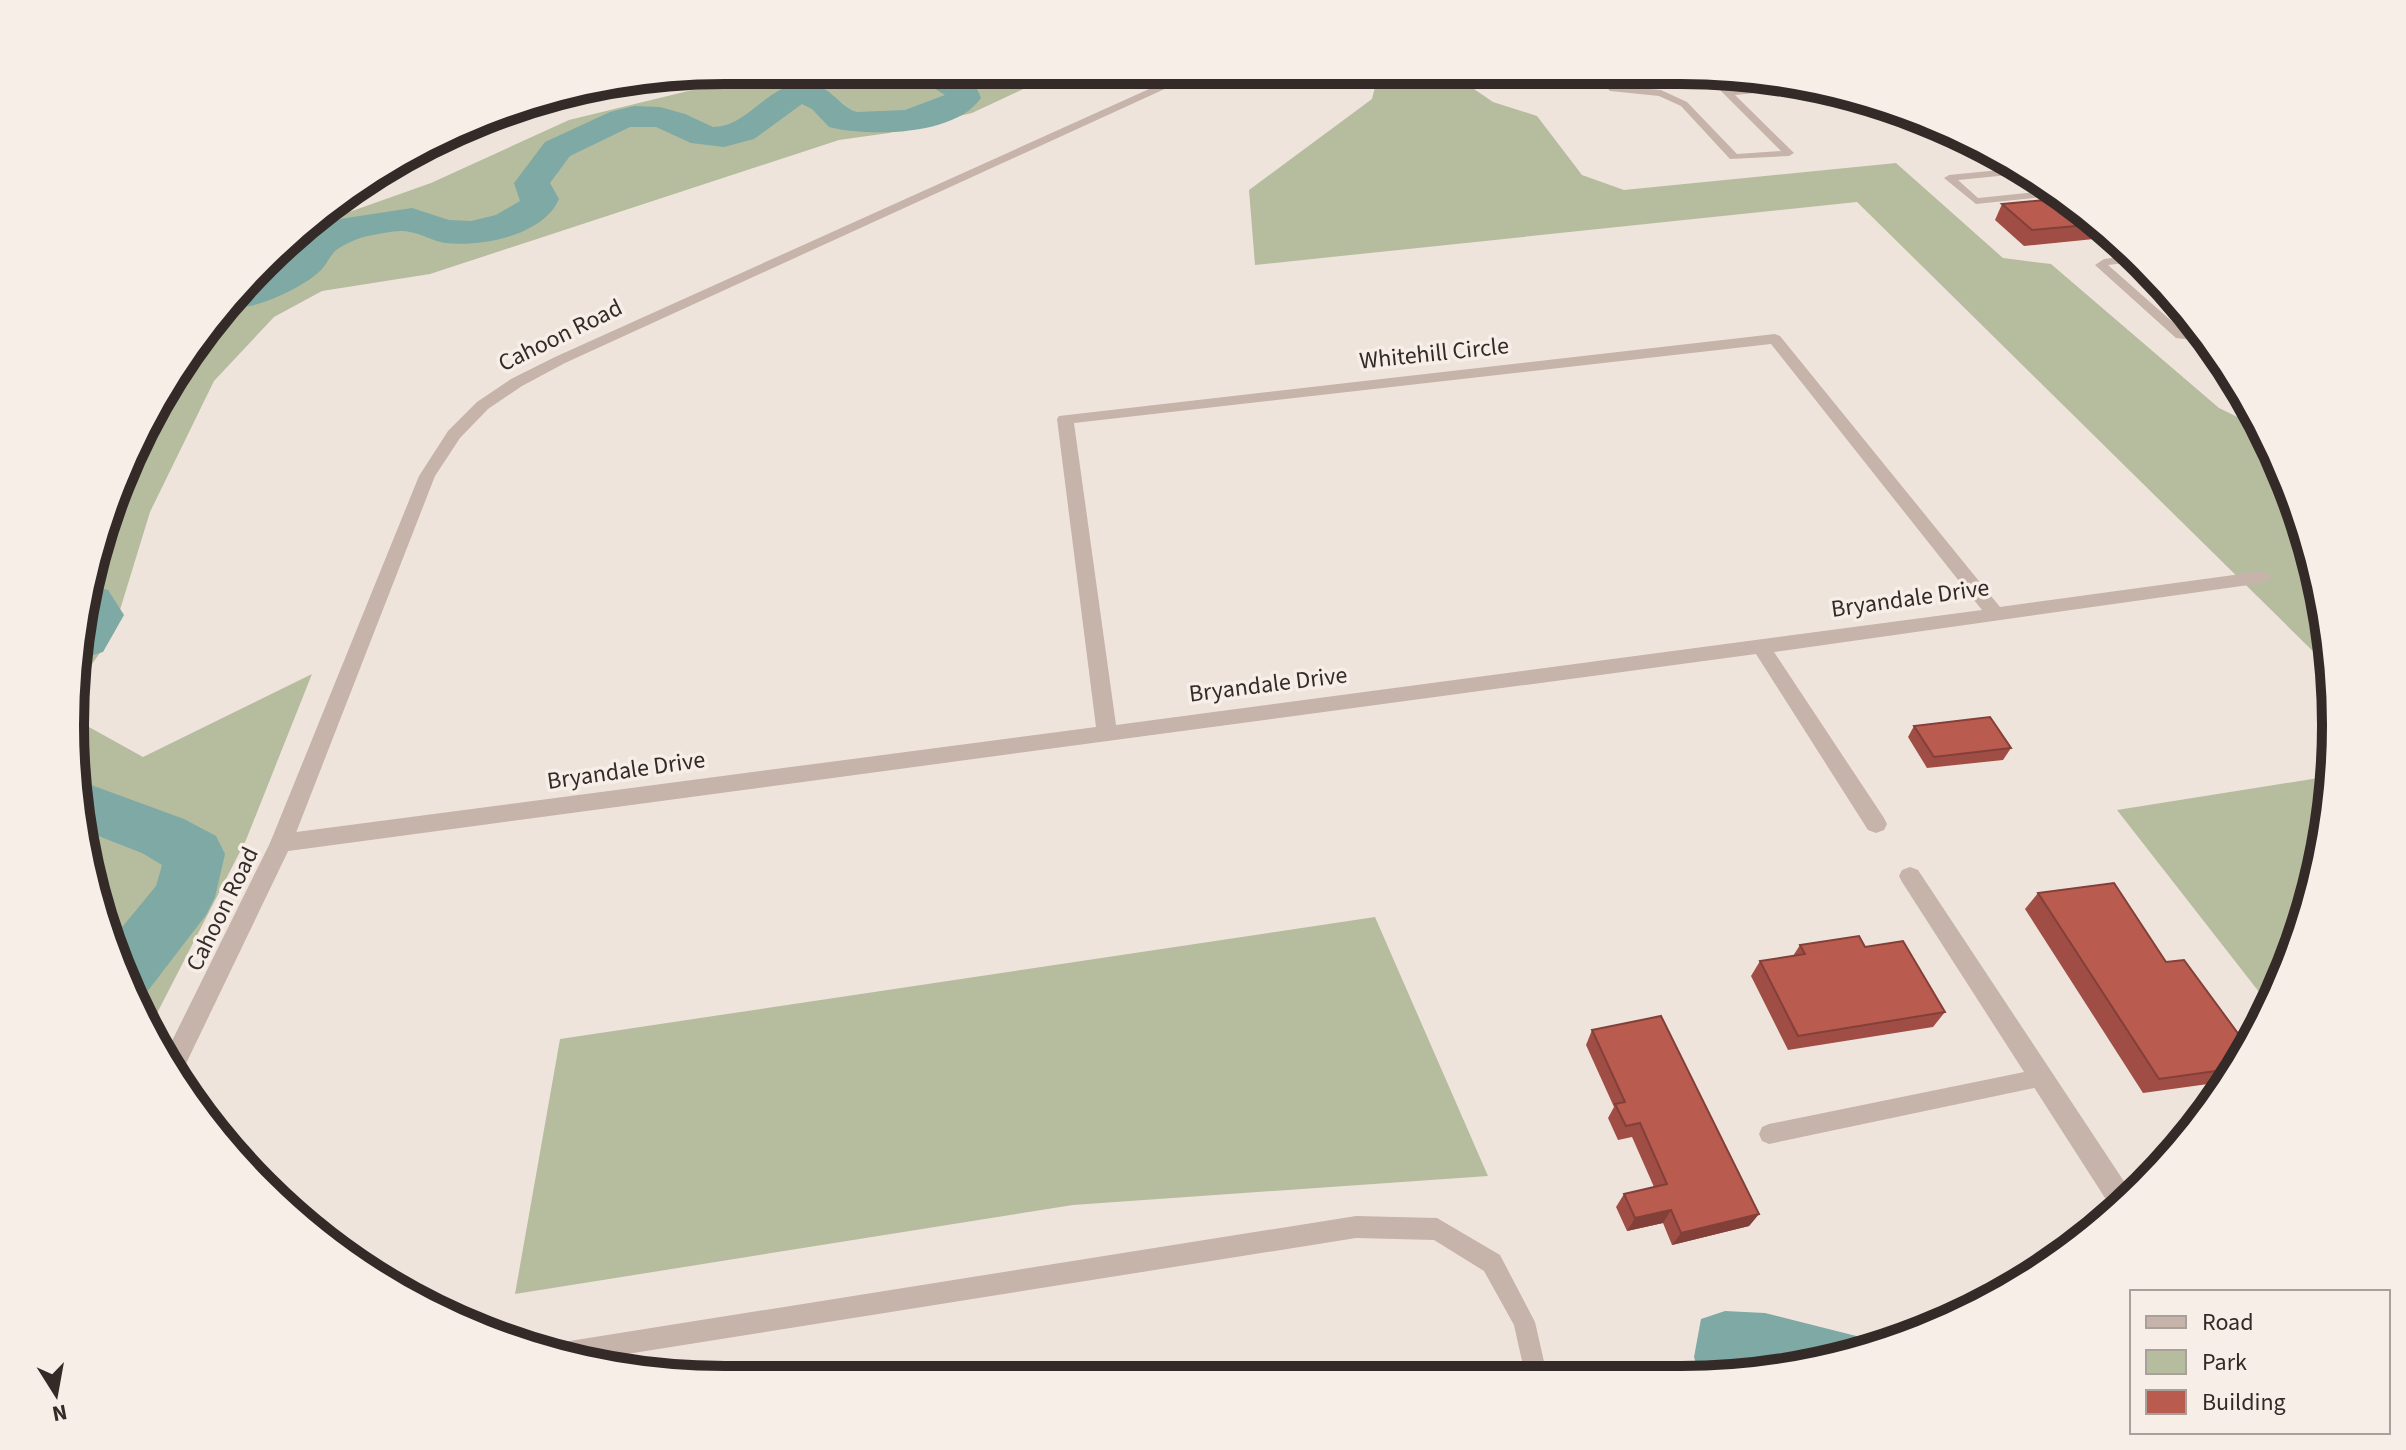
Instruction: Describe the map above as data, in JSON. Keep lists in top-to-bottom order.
{
  "streets": {
    "street": ["Cahoon Road", "Whitehill Circle", "Bryandale Drive"]
  },
  "crossings": [
    ["Cahoon Road", "Bryandale Drive"],
    ["Whitehill Circle", "Bryandale Drive"]
  ],
  "legend": ["Road", "Park", "Building"],
  "north": "bottom"
}
